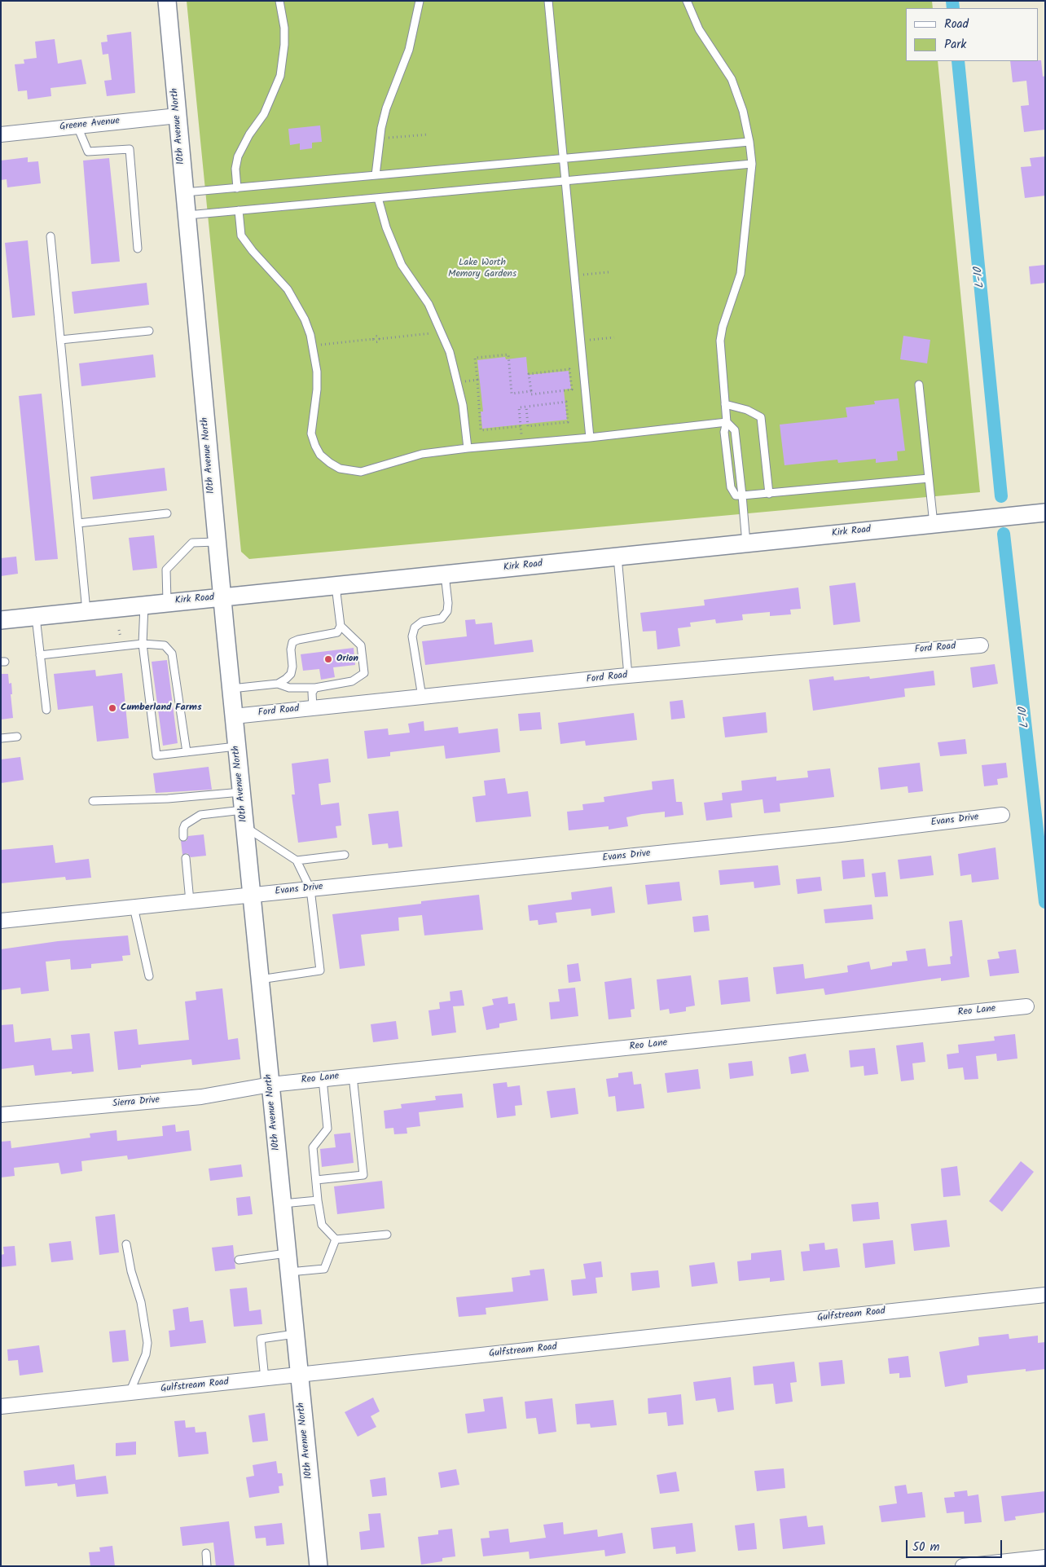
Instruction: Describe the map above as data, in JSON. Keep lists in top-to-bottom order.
{
  "streets": {
    "street": [
      "Greene Avenue",
      "10th Avenue North",
      "Kirk Road",
      "Ford Road",
      "Evans Drive",
      "Reo Lane",
      "Sierra Drive",
      "Gulfstream Road"
    ]
  },
  "crossings": [
    ["Greene Avenue", "10th Avenue North"],
    ["10th Avenue North", "Kirk Road"],
    ["10th Avenue North", "Ford Road"],
    ["10th Avenue North", "Evans Drive"],
    ["10th Avenue North", "Reo Lane"],
    ["10th Avenue North", "Sierra Drive"],
    ["10th Avenue North", "Gulfstream Road"],
    ["Reo Lane", "Sierra Drive"]
  ],
  "water": ["L-10"],
  "parks": ["Lake Worth Memory Gardens"],
  "places": ["Orion", "Cumberland Farms"],
  "legend": ["Road", "Park"],
  "scale_bar": "50 m"
}
